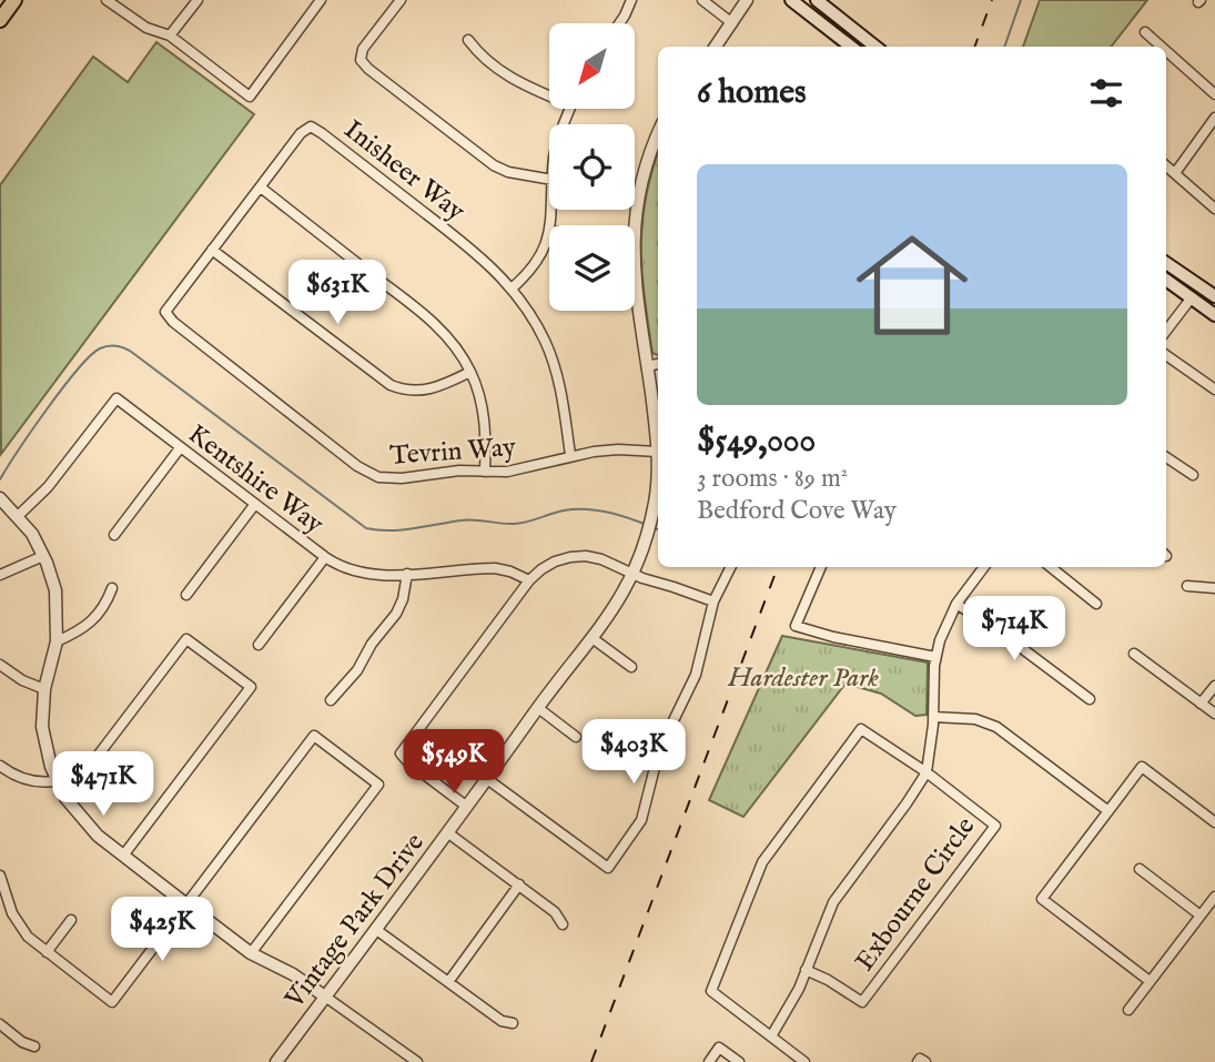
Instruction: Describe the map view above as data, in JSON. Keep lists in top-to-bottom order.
{
  "streets": {
    "street": [
      "Inisheer Way",
      "Tevrin Way",
      "Kentshire Way",
      "Exbourne Circle",
      "Vintage Park Drive"
    ]
  },
  "crossings": [
    ["Inisheer Way", "Tevrin Way"],
    ["Tevrin Way", "Vintage Park Drive"]
  ],
  "parks": ["Hardester Park"],
  "north": "bottom left",
  "page": {
    "heading": "6 homes",
    "list": [
      {
        "name": "$549,000",
        "note": "3 rooms · 89 m² · Bedford Cove Way"
      }
    ],
    "price": [
      "$631K",
      "$714K",
      "$403K",
      "$549K",
      "$471K",
      "$425K"
    ]
  }
}
